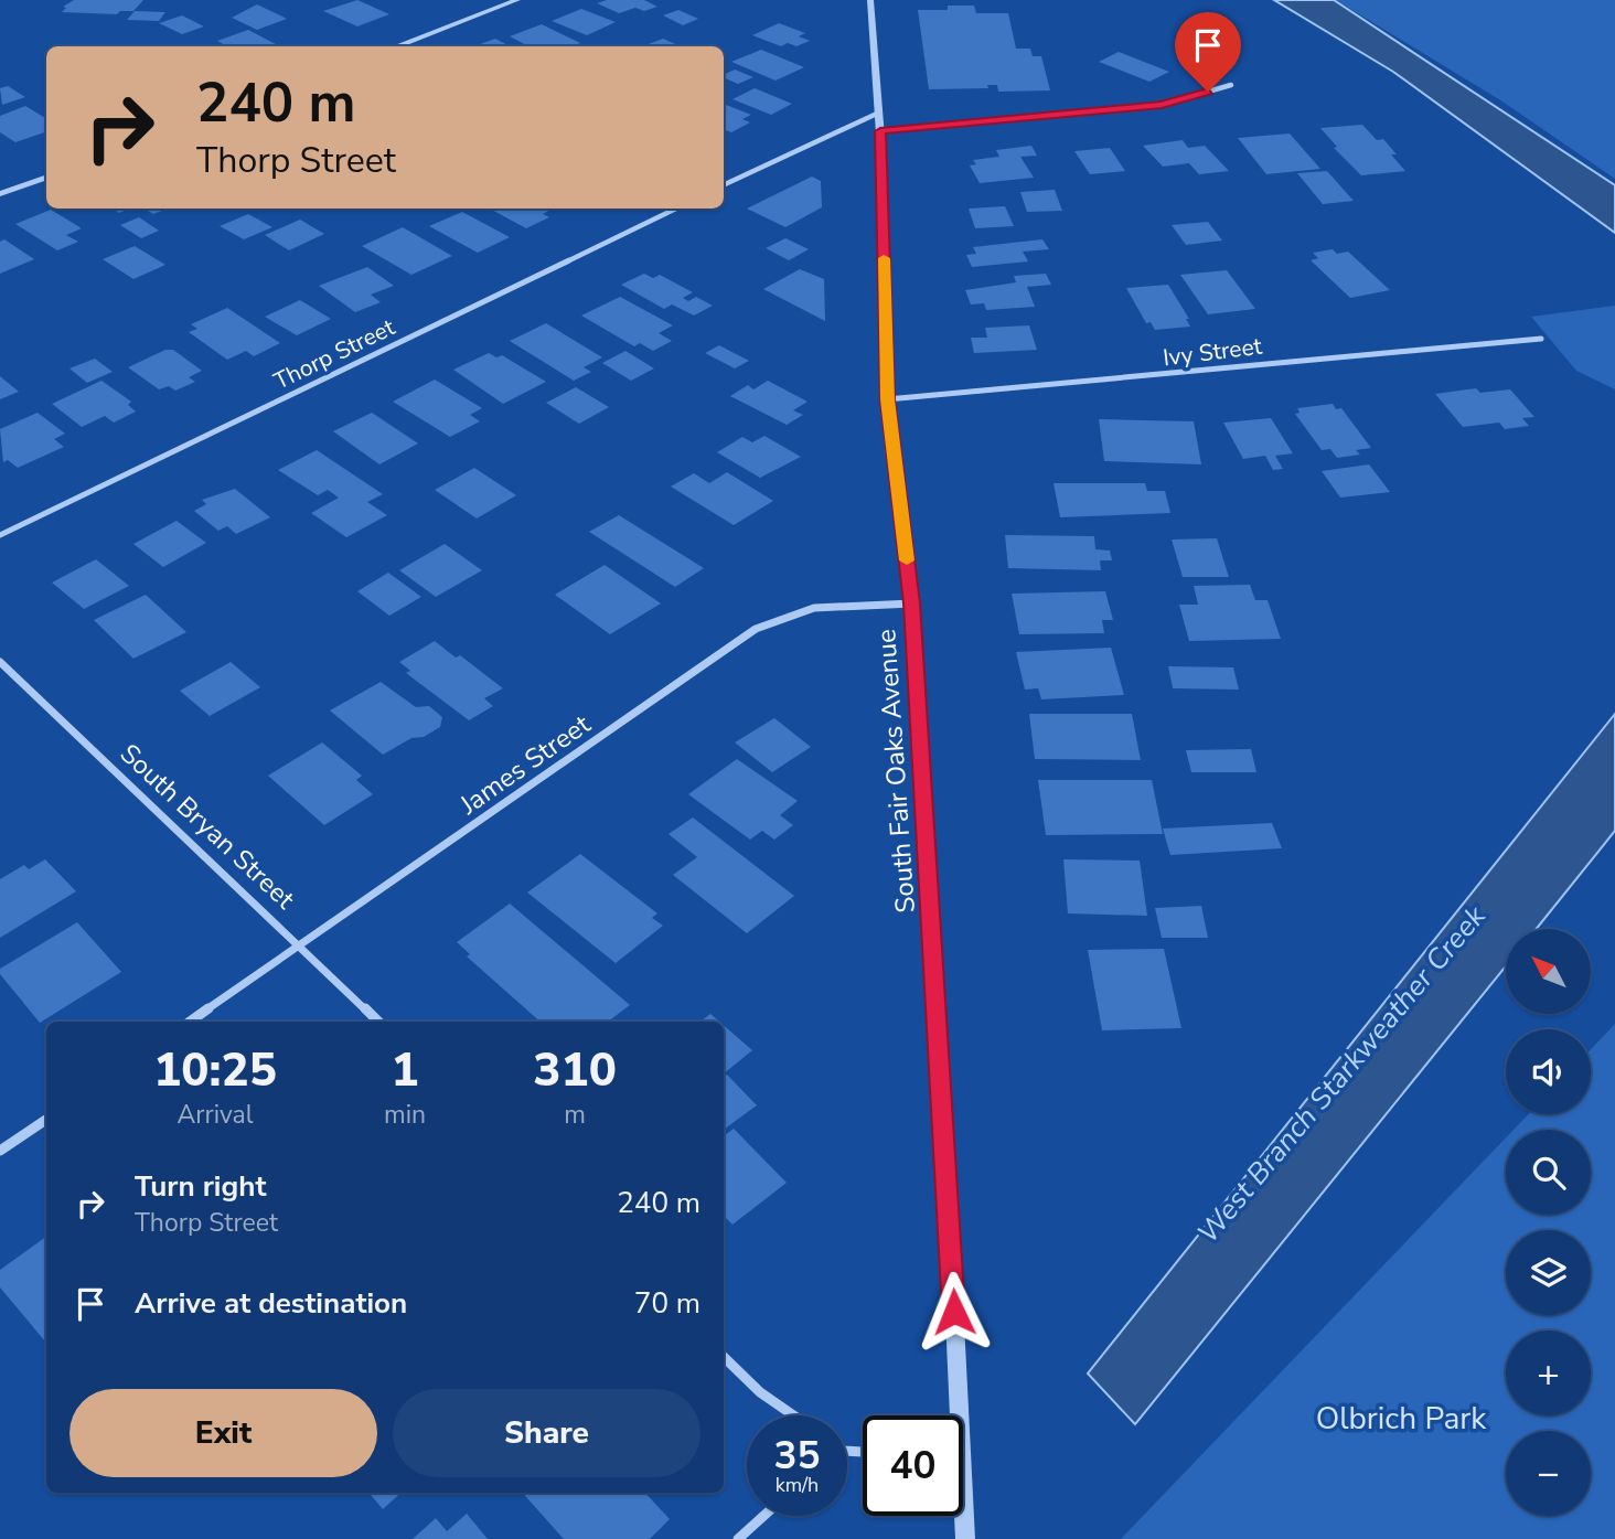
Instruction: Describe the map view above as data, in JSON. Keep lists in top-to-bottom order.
{
  "streets": {
    "street": [
      "Ivy Street",
      "Thorp Street",
      "James Street",
      "South Fair Oaks Avenue",
      "South Bryan Street"
    ]
  },
  "crossings": [
    ["Ivy Street", "South Fair Oaks Avenue"],
    ["James Street", "South Fair Oaks Avenue"],
    ["James Street", "South Bryan Street"]
  ],
  "water": ["West Branch Starkweather Creek"],
  "parks": ["Olbrich Park"],
  "north": "top left",
  "page": {
    "turn": ["240 m", "Thorp Street"],
    "map_buttons": ["+", "−"],
    "eta": [
      "10:25",
      "Arrival",
      "1",
      "min",
      "310",
      "m"
    ],
    "list": [
      {
        "name": "Turn right",
        "note": "Thorp Street",
        "value": "240 m"
      },
      {
        "name": "Arrive at destination",
        "value": "70 m"
      }
    ],
    "buttons": ["Exit", "Share"],
    "speed": "35 km/h",
    "limit": "40"
  }
}
